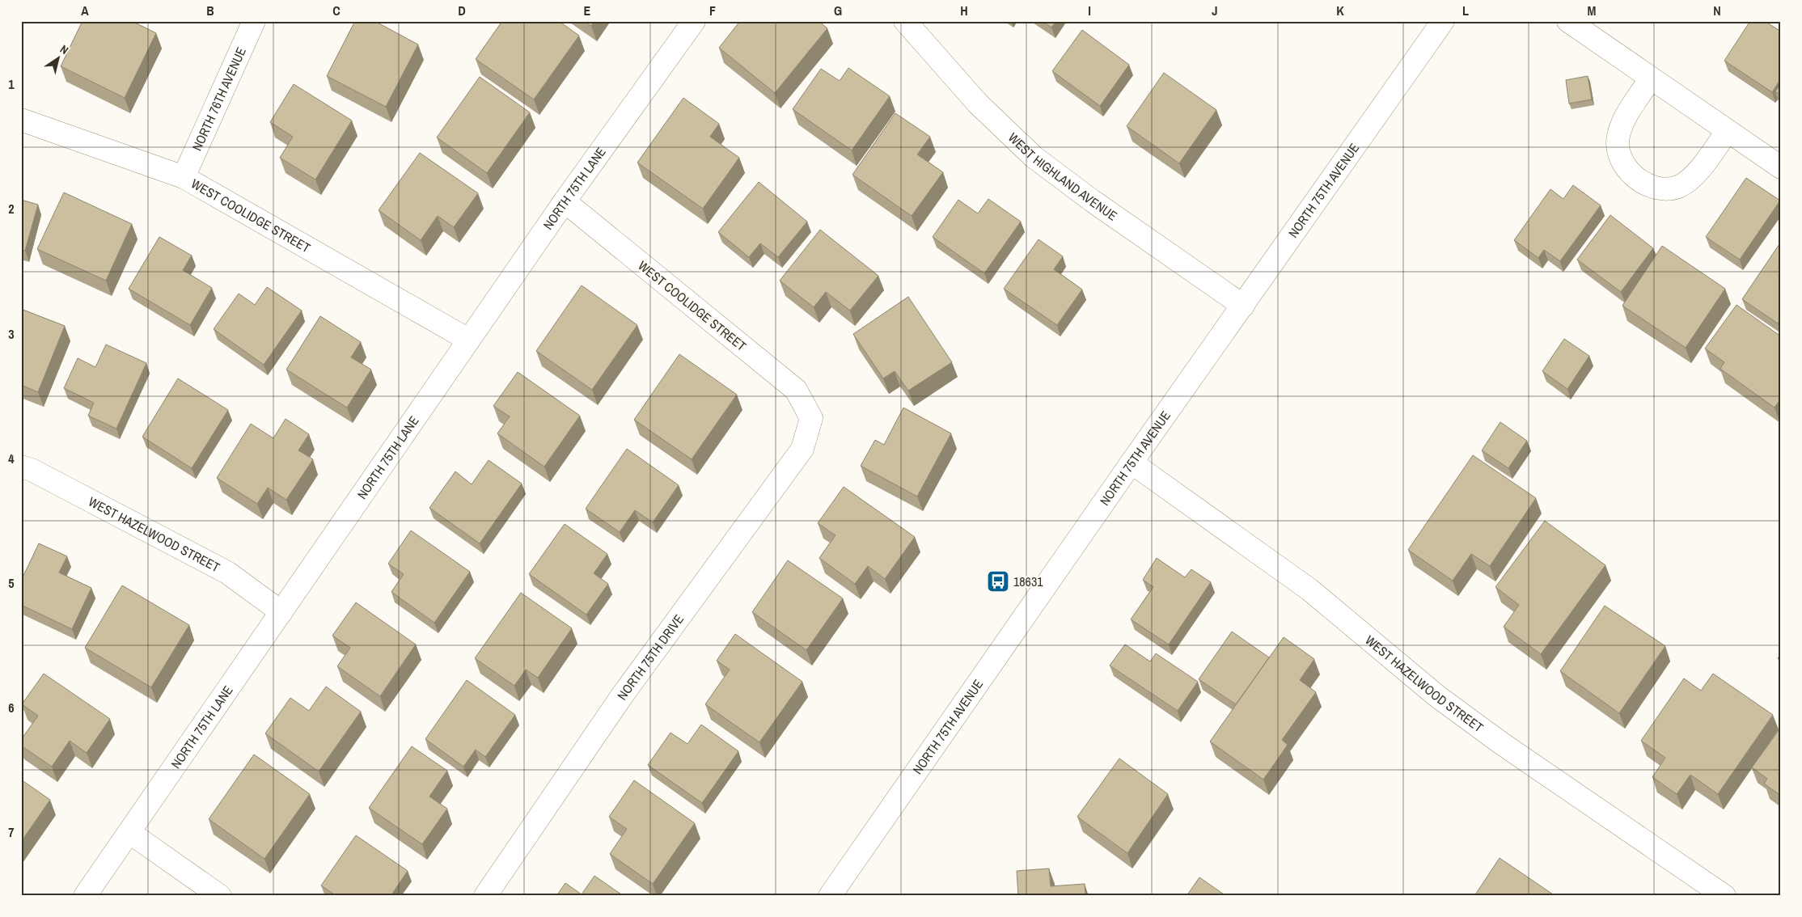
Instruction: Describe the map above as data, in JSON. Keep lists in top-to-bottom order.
{
  "streets": {
    "street": [
      "NORTH 76TH AVENUE",
      "WEST HIGHLAND AVENUE",
      "NORTH 75TH LANE",
      "NORTH 75TH AVENUE",
      "WEST COOLIDGE STREET",
      "WEST HAZELWOOD STREET",
      "NORTH 75TH DRIVE"
    ]
  },
  "crossings": [
    ["NORTH 76TH AVENUE", "WEST COOLIDGE STREET"],
    ["WEST HIGHLAND AVENUE", "NORTH 75TH AVENUE"],
    ["NORTH 75TH LANE", "WEST COOLIDGE STREET"],
    ["NORTH 75TH LANE", "WEST HAZELWOOD STREET"],
    ["NORTH 75TH AVENUE", "WEST HAZELWOOD STREET"],
    ["WEST COOLIDGE STREET", "NORTH 75TH DRIVE"]
  ],
  "places": {
    "bus stop": ["18631"]
  },
  "north": "top right",
  "grid": {
    "columns": [
      "A",
      "B",
      "C",
      "D",
      "E",
      "F",
      "G",
      "H",
      "I",
      "J",
      "K",
      "L",
      "M",
      "N"
    ],
    "rows": [
      "1",
      "2",
      "3",
      "4",
      "5",
      "6",
      "7"
    ]
  }
}
